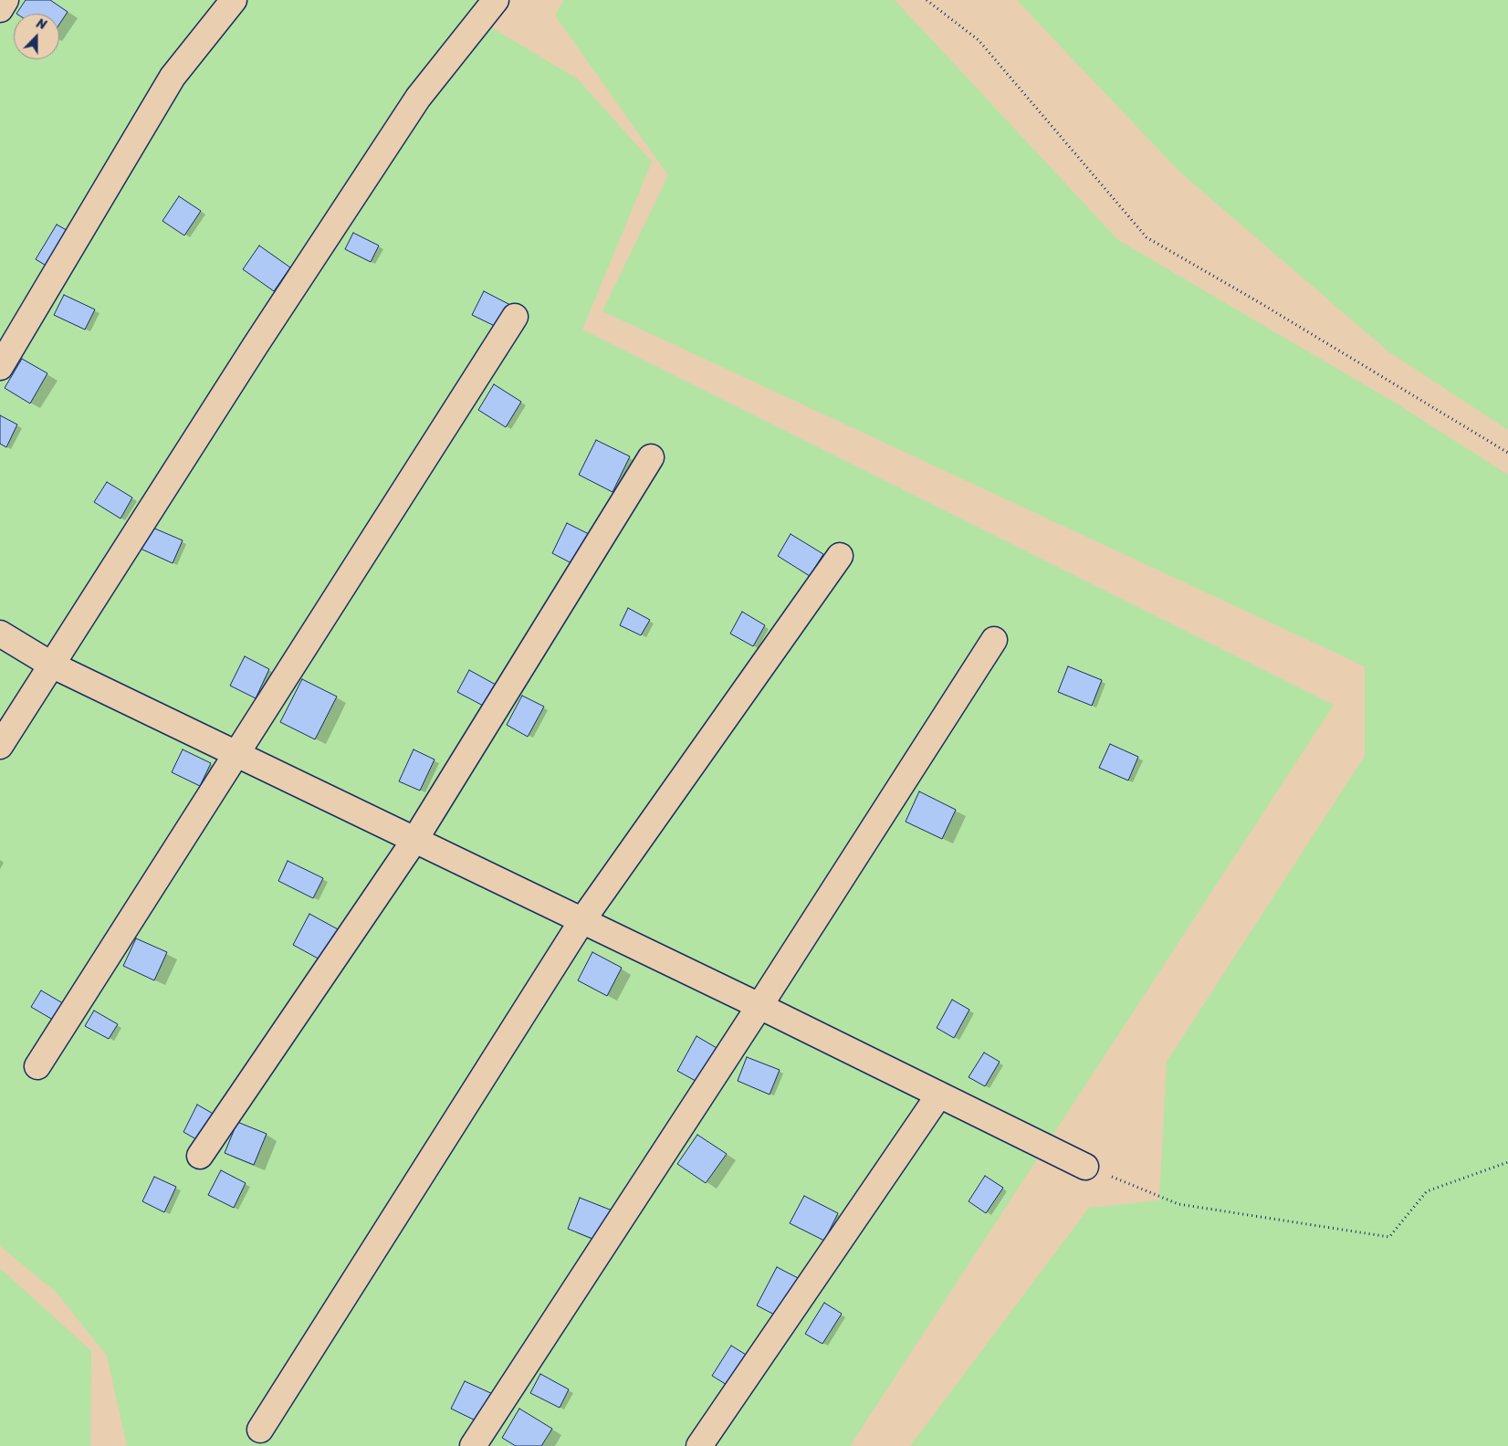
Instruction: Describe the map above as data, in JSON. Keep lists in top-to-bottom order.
{
  "north": "top"
}
